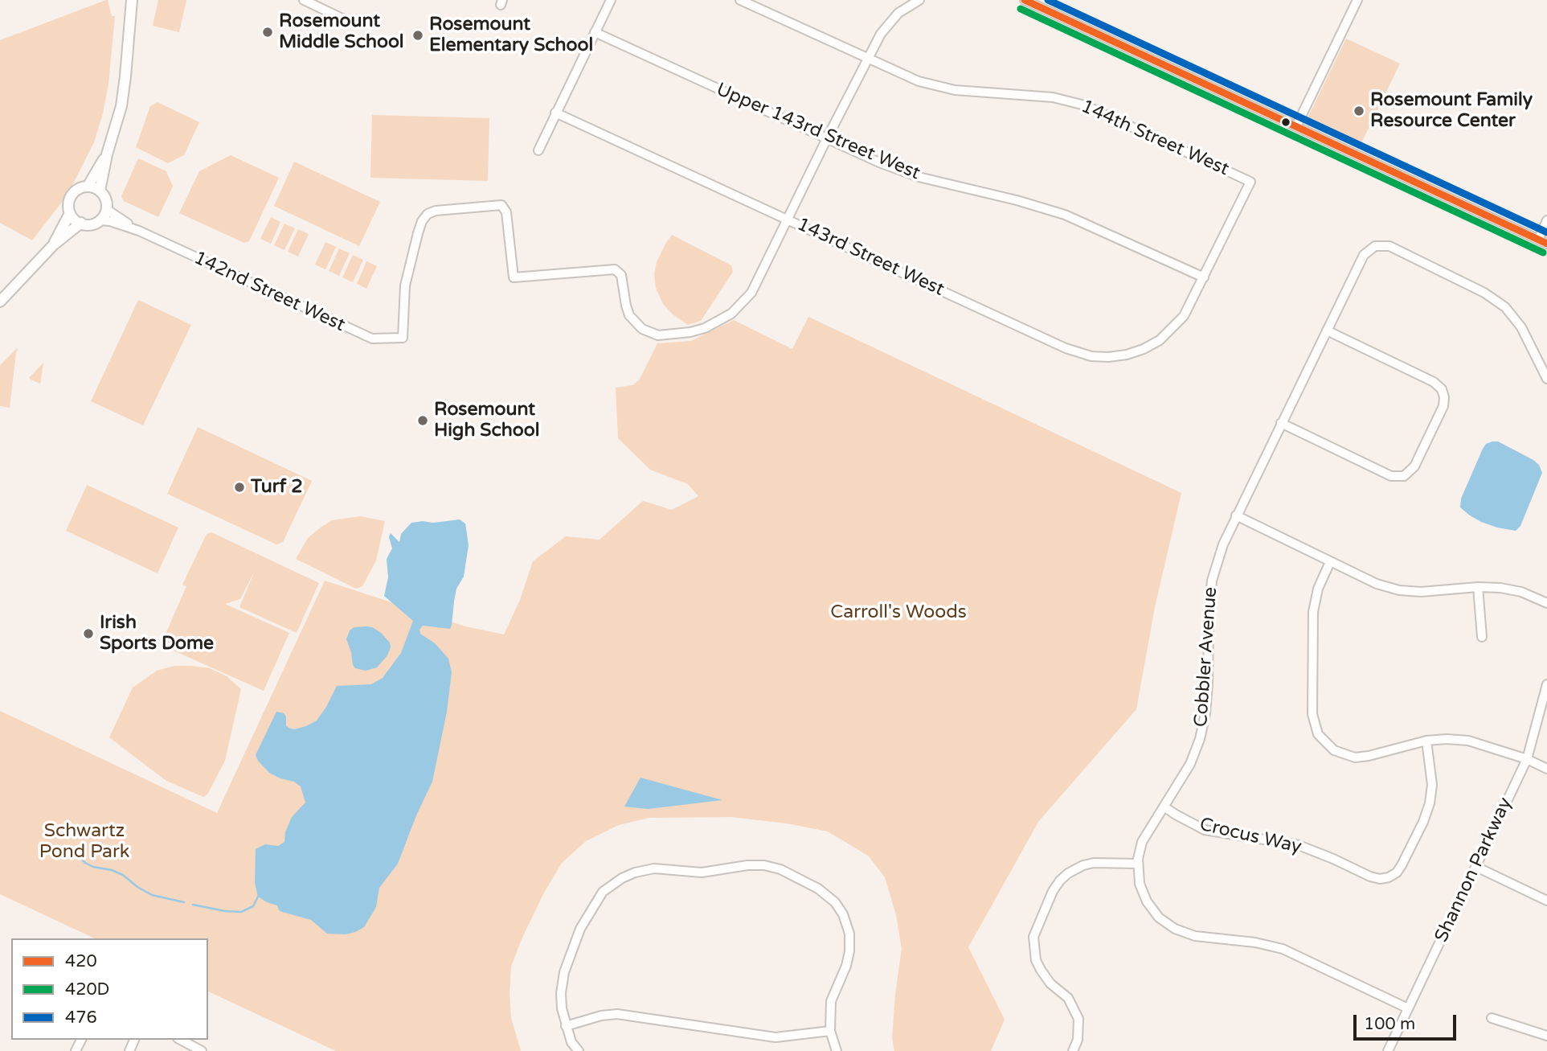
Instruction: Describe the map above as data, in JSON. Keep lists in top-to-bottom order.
{
  "streets": {
    "street": [
      "Upper 143rd Street West",
      "144th Street West",
      "143rd Street West",
      "142nd Street West",
      "Cobbler Avenue",
      "Crocus Way",
      "Shannon Parkway"
    ]
  },
  "crossings": [
    ["Upper 143rd Street West", "143rd Street West"],
    ["144th Street West", "143rd Street West"],
    ["143rd Street West", "142nd Street West"],
    ["Cobbler Avenue", "Crocus Way"],
    ["Cobbler Avenue", "Shannon Parkway"]
  ],
  "parks": ["Carroll's Woods", "Schwartz Pond Park"],
  "places": [
    "Rosemount Middle School",
    "Rosemount Elementary School",
    "Rosemount Family Resource Center",
    "Rosemount High School",
    "Turf 2",
    "Irish Sports Dome"
  ],
  "lines": ["transit line 420", "transit line 476", "transit line 420D"],
  "legend": ["420", "420D", "476"],
  "scale_bar": "100 m"
}
